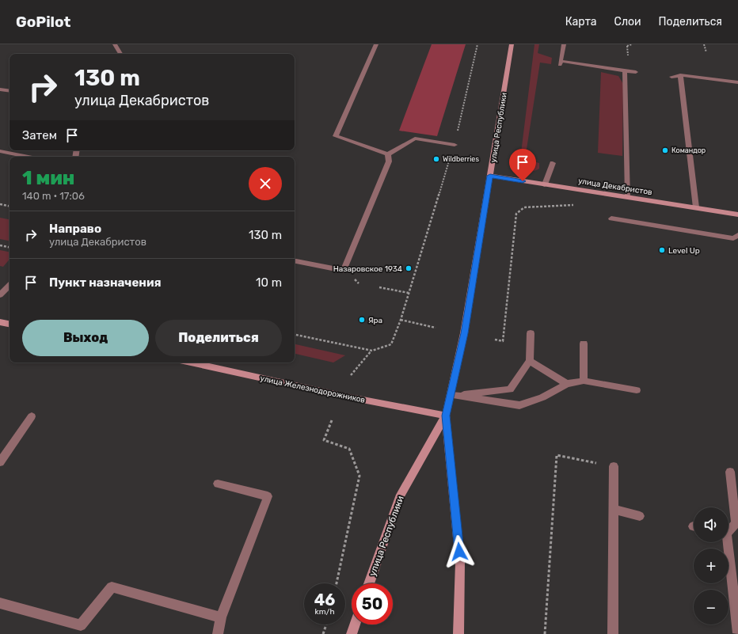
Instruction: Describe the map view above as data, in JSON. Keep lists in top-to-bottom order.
{
  "streets": {
    "main road": ["улица Республики", "улица Декабристов", "улица Железнодорожников"]
  },
  "crossings": [
    ["улица Республики", "улица Декабристов"],
    ["улица Республики", "улица Железнодорожников"]
  ],
  "places": [
    "Командор",
    "Wildberries",
    "Level Up",
    "Назаровское 1934",
    "Яра"
  ],
  "page": {
    "header": "GoPilot",
    "nav": ["Карта", "Слои", "Поделиться"],
    "turn": ["130 m", "улица Декабристов"],
    "then": "Затем",
    "heading": ["1 мин", "140 m · 17:06"],
    "list": [
      {
        "name": "Направо",
        "note": "улица Декабристов",
        "value": "130 m"
      },
      {
        "name": "Пункт назначения",
        "value": "10 m"
      }
    ],
    "buttons": ["Выход", "Поделиться"],
    "map_buttons": ["+", "−"],
    "speed": "46 km/h",
    "limit": "50"
  }
}
